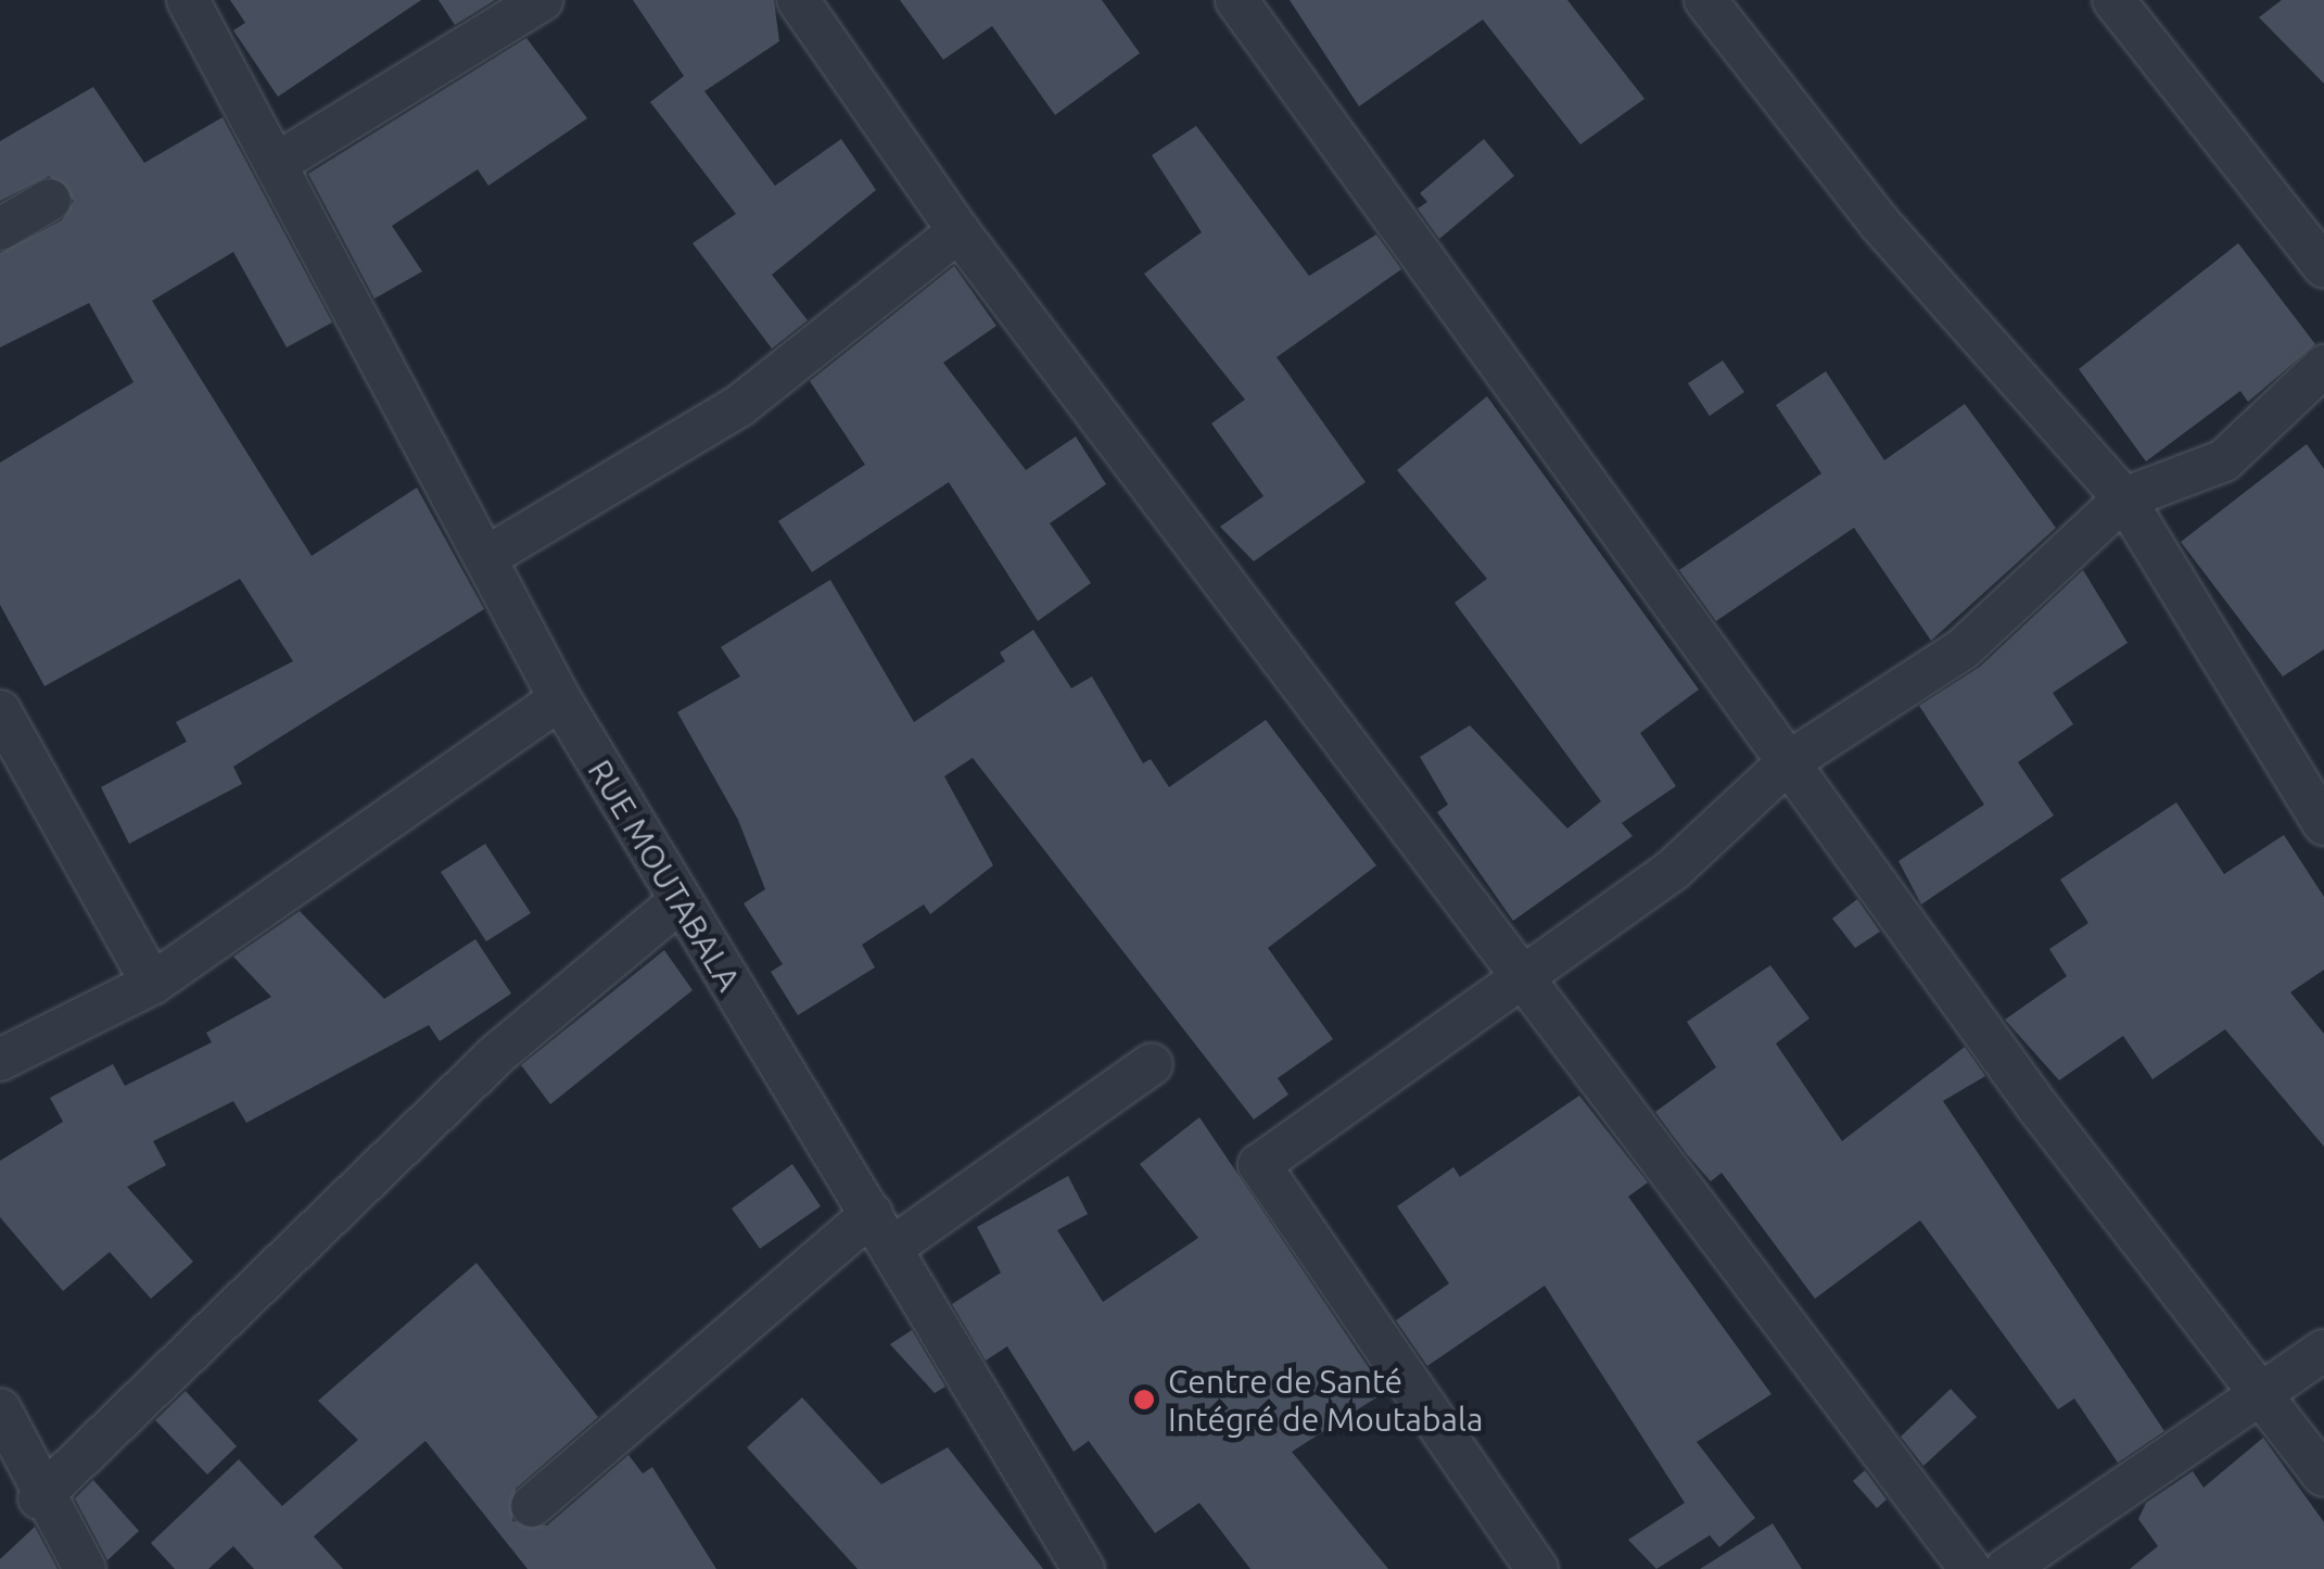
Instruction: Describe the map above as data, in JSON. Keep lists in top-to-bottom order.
{
  "streets": {
    "street": ["RUE MOUTABALA"]
  },
  "places": ["Centre de Santé Intégré de Moutabala"]
}
